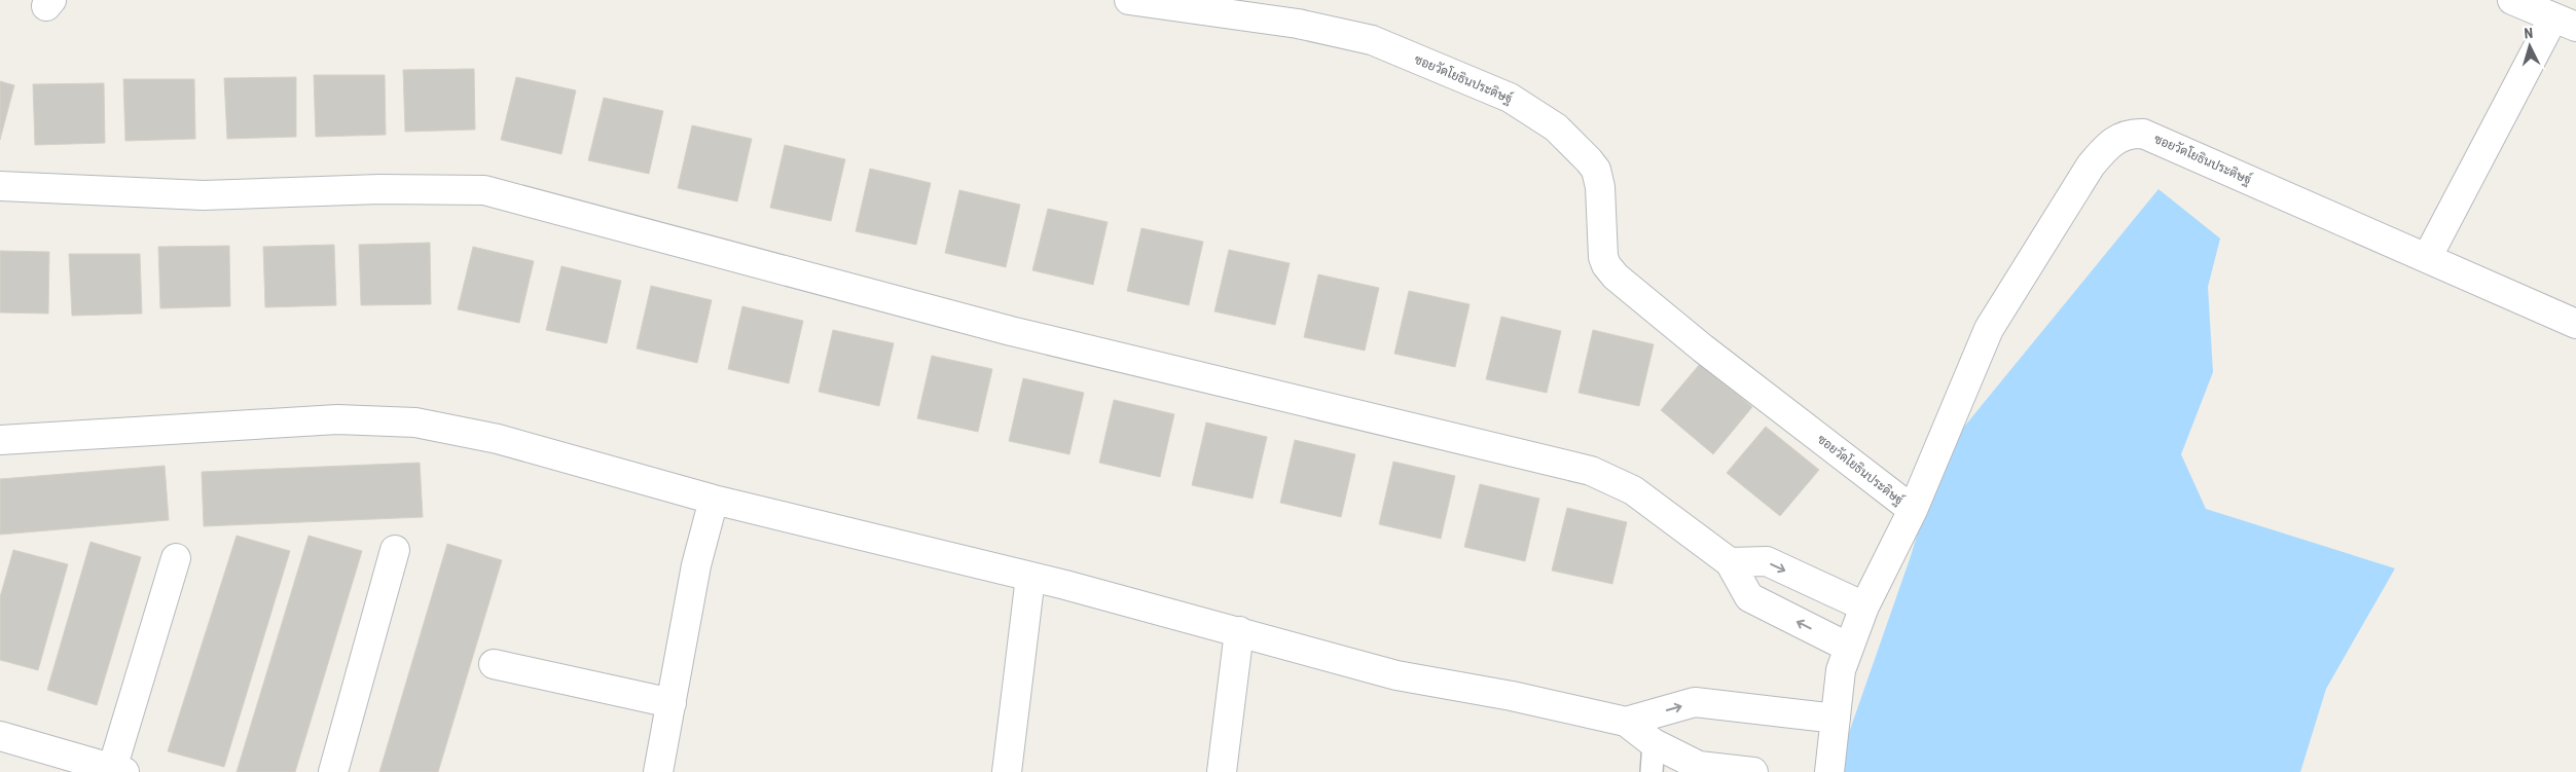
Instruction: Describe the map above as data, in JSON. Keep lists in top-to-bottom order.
{
  "streets": {
    "street": ["ซอยวัดโยธินประดิษฐ์"]
  },
  "north": "top"
}
